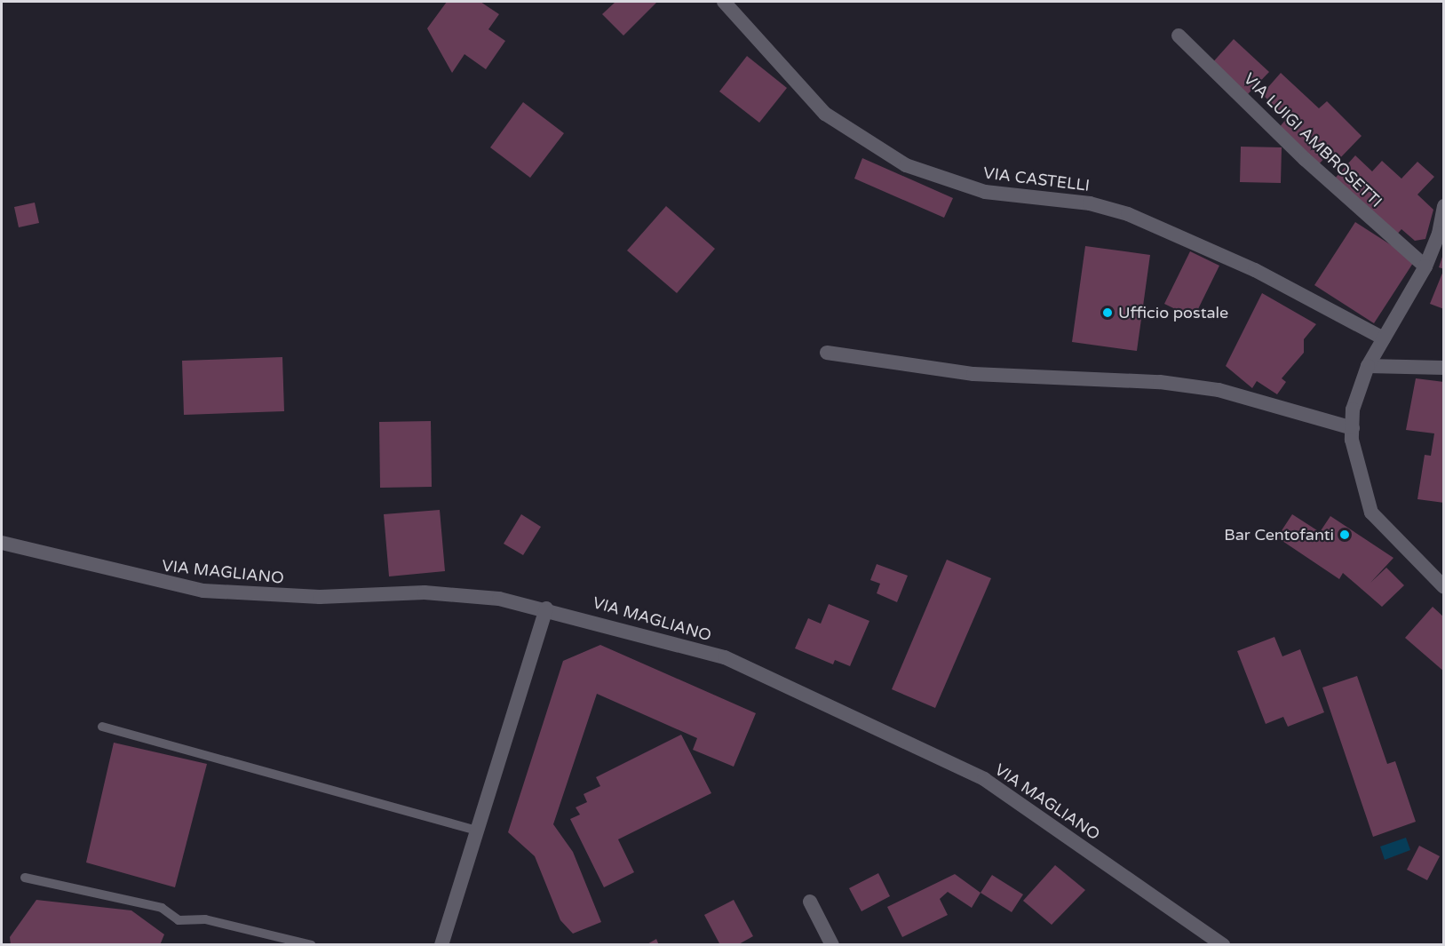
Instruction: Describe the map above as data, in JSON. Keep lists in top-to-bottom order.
{
  "streets": {
    "street": ["VIA LUIGI AMBROSETTI", "VIA CASTELLI", "VIA MAGLIANO"]
  },
  "places": ["Ufficio postale", "Bar Centofanti"]
}
